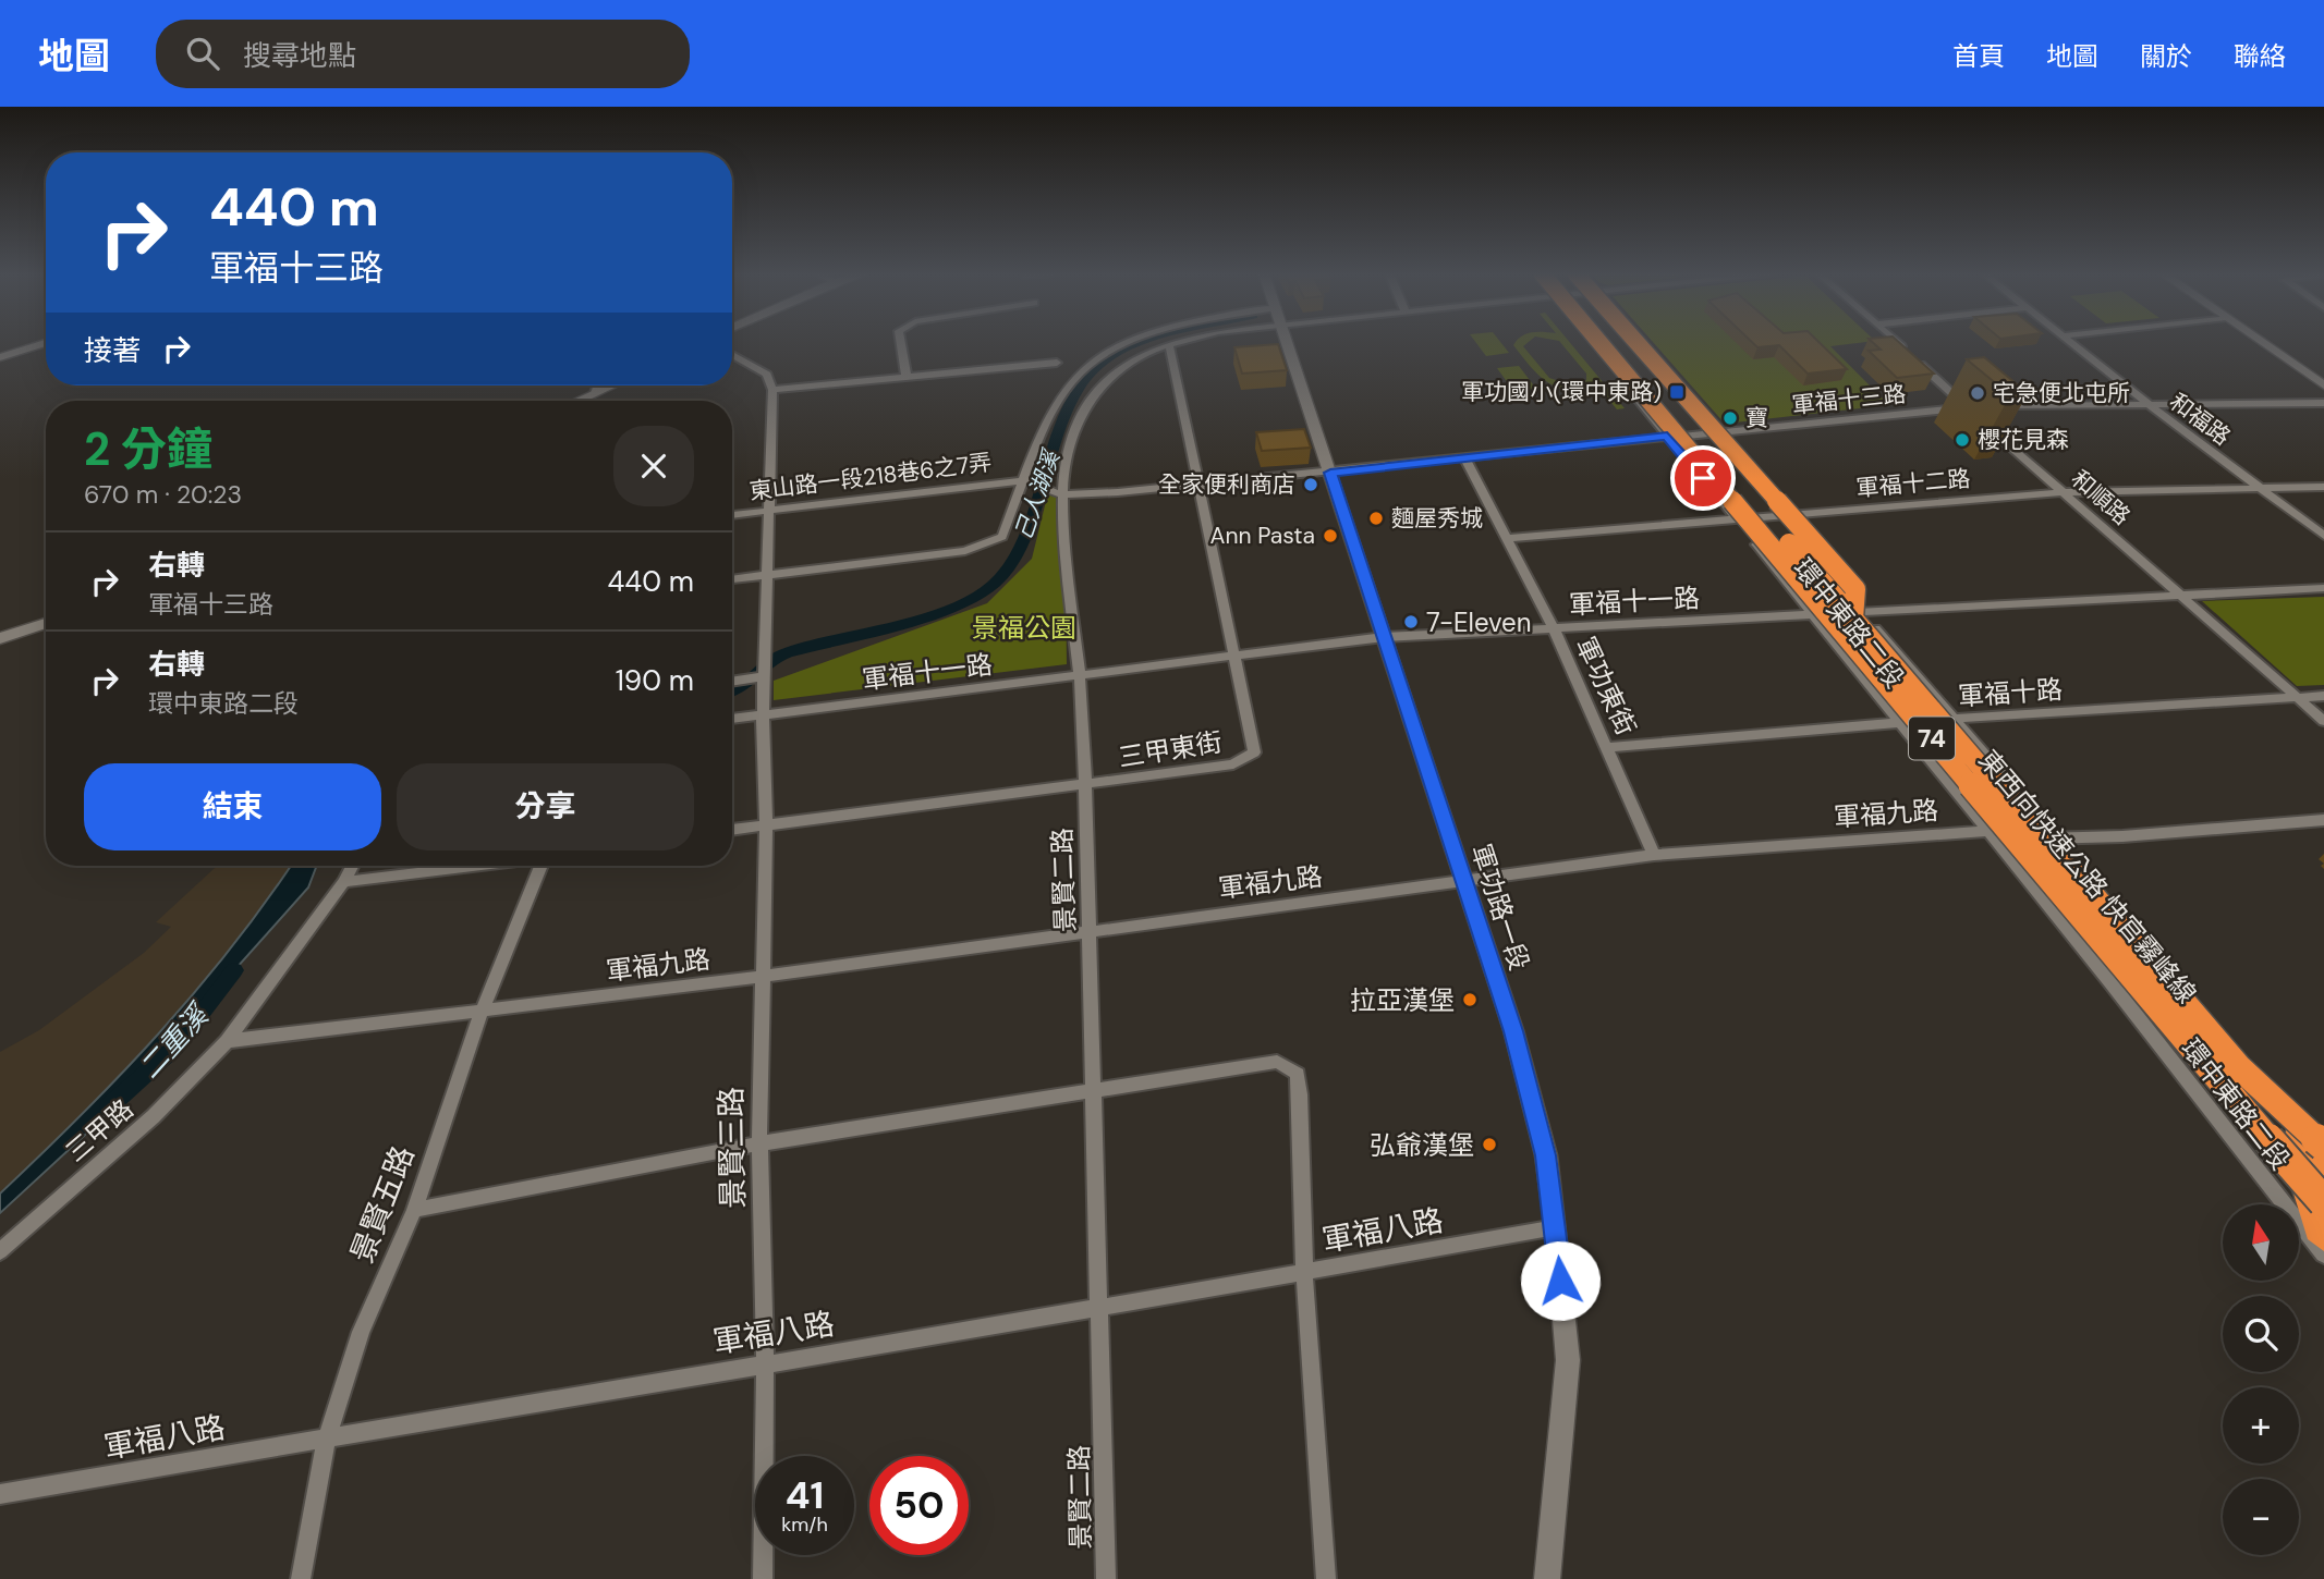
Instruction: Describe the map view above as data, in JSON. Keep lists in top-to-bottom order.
{
  "streets": {
    "highway": ["74", "東西向快速公路 快官霧峰線"],
    "main road": ["軍功路一段"],
    "street": [
      "軍福十三路",
      "和福路",
      "東山路一段218巷6之7弄",
      "軍福十二路",
      "和順路",
      "軍福十一路",
      "環中東路二段",
      "軍功東街",
      "軍福十路",
      "三甲東街",
      "軍福九路",
      "景賢二路",
      "三甲路",
      "景賢三路",
      "景賢五路",
      "軍福八路"
    ]
  },
  "crossings": [
    ["軍福十三路", "環中東路二段"],
    ["軍福十三路", "軍功東街"],
    ["軍福十三路", "三甲東街"],
    ["軍福十三路", "景賢二路"],
    ["軍福十三路", "軍功路一段"],
    ["和福路", "軍福十二路"],
    ["東山路一段218巷6之7弄", "景賢三路"],
    ["軍福十二路", "和順路"],
    ["軍福十二路", "環中東路二段"],
    ["軍福十二路", "軍功東街"],
    ["和順路", "軍福十一路"],
    ["和順路", "軍福十路"],
    ["軍福十一路", "環中東路二段"],
    ["軍福十一路", "軍功東街"],
    ["軍福十一路", "三甲東街"],
    ["軍福十一路", "東西向快速公路 快官霧峰線"],
    ["軍福十一路", "景賢二路"],
    ["軍福十一路", "軍功路一段"],
    ["軍福十一路", "景賢三路"],
    ["環中東路二段", "軍福十路"],
    ["環中東路二段", "軍福九路"],
    ["環中東路二段", "東西向快速公路 快官霧峰線"],
    ["軍功東街", "軍福十路"],
    ["軍功東街", "軍福九路"],
    ["三甲東街", "景賢二路"],
    ["三甲東街", "景賢三路"],
    ["軍福九路", "景賢二路"],
    ["軍福九路", "軍功路一段"],
    ["軍福九路", "三甲路"],
    ["軍福九路", "景賢三路"],
    ["軍福九路", "景賢五路"],
    ["景賢二路", "軍福八路"],
    ["軍功路一段", "軍福八路"],
    ["景賢三路", "軍福八路"],
    ["景賢五路", "軍福八路"]
  ],
  "water": ["己人湖溪", "二重溪"],
  "parks": ["景福公園"],
  "places": {
    "transit": ["軍功國小(環中東路)"],
    "other": [
      "宅急便北屯所",
      "寶",
      "櫻花見森",
      "全家便利商店",
      "麵屋秀城",
      "Ann Pasta",
      "7-Eleven",
      "拉亞漢堡",
      "弘爺漢堡"
    ]
  },
  "north": "top",
  "page": {
    "header": "地圖",
    "search": "搜尋地點",
    "nav": [
      "首頁",
      "地圖",
      "關於",
      "聯絡"
    ],
    "turn": ["440 m", "軍福十三路"],
    "then": "接著",
    "heading": ["2 分鐘", "670 m · 20:23"],
    "list": [
      {
        "name": "右轉",
        "note": "軍福十三路",
        "value": "440 m"
      },
      {
        "name": "右轉",
        "note": "環中東路二段",
        "value": "190 m"
      }
    ],
    "buttons": ["結束", "分享"],
    "map_buttons": ["+", "−"],
    "speed": "41 km/h",
    "limit": "50"
  }
}
